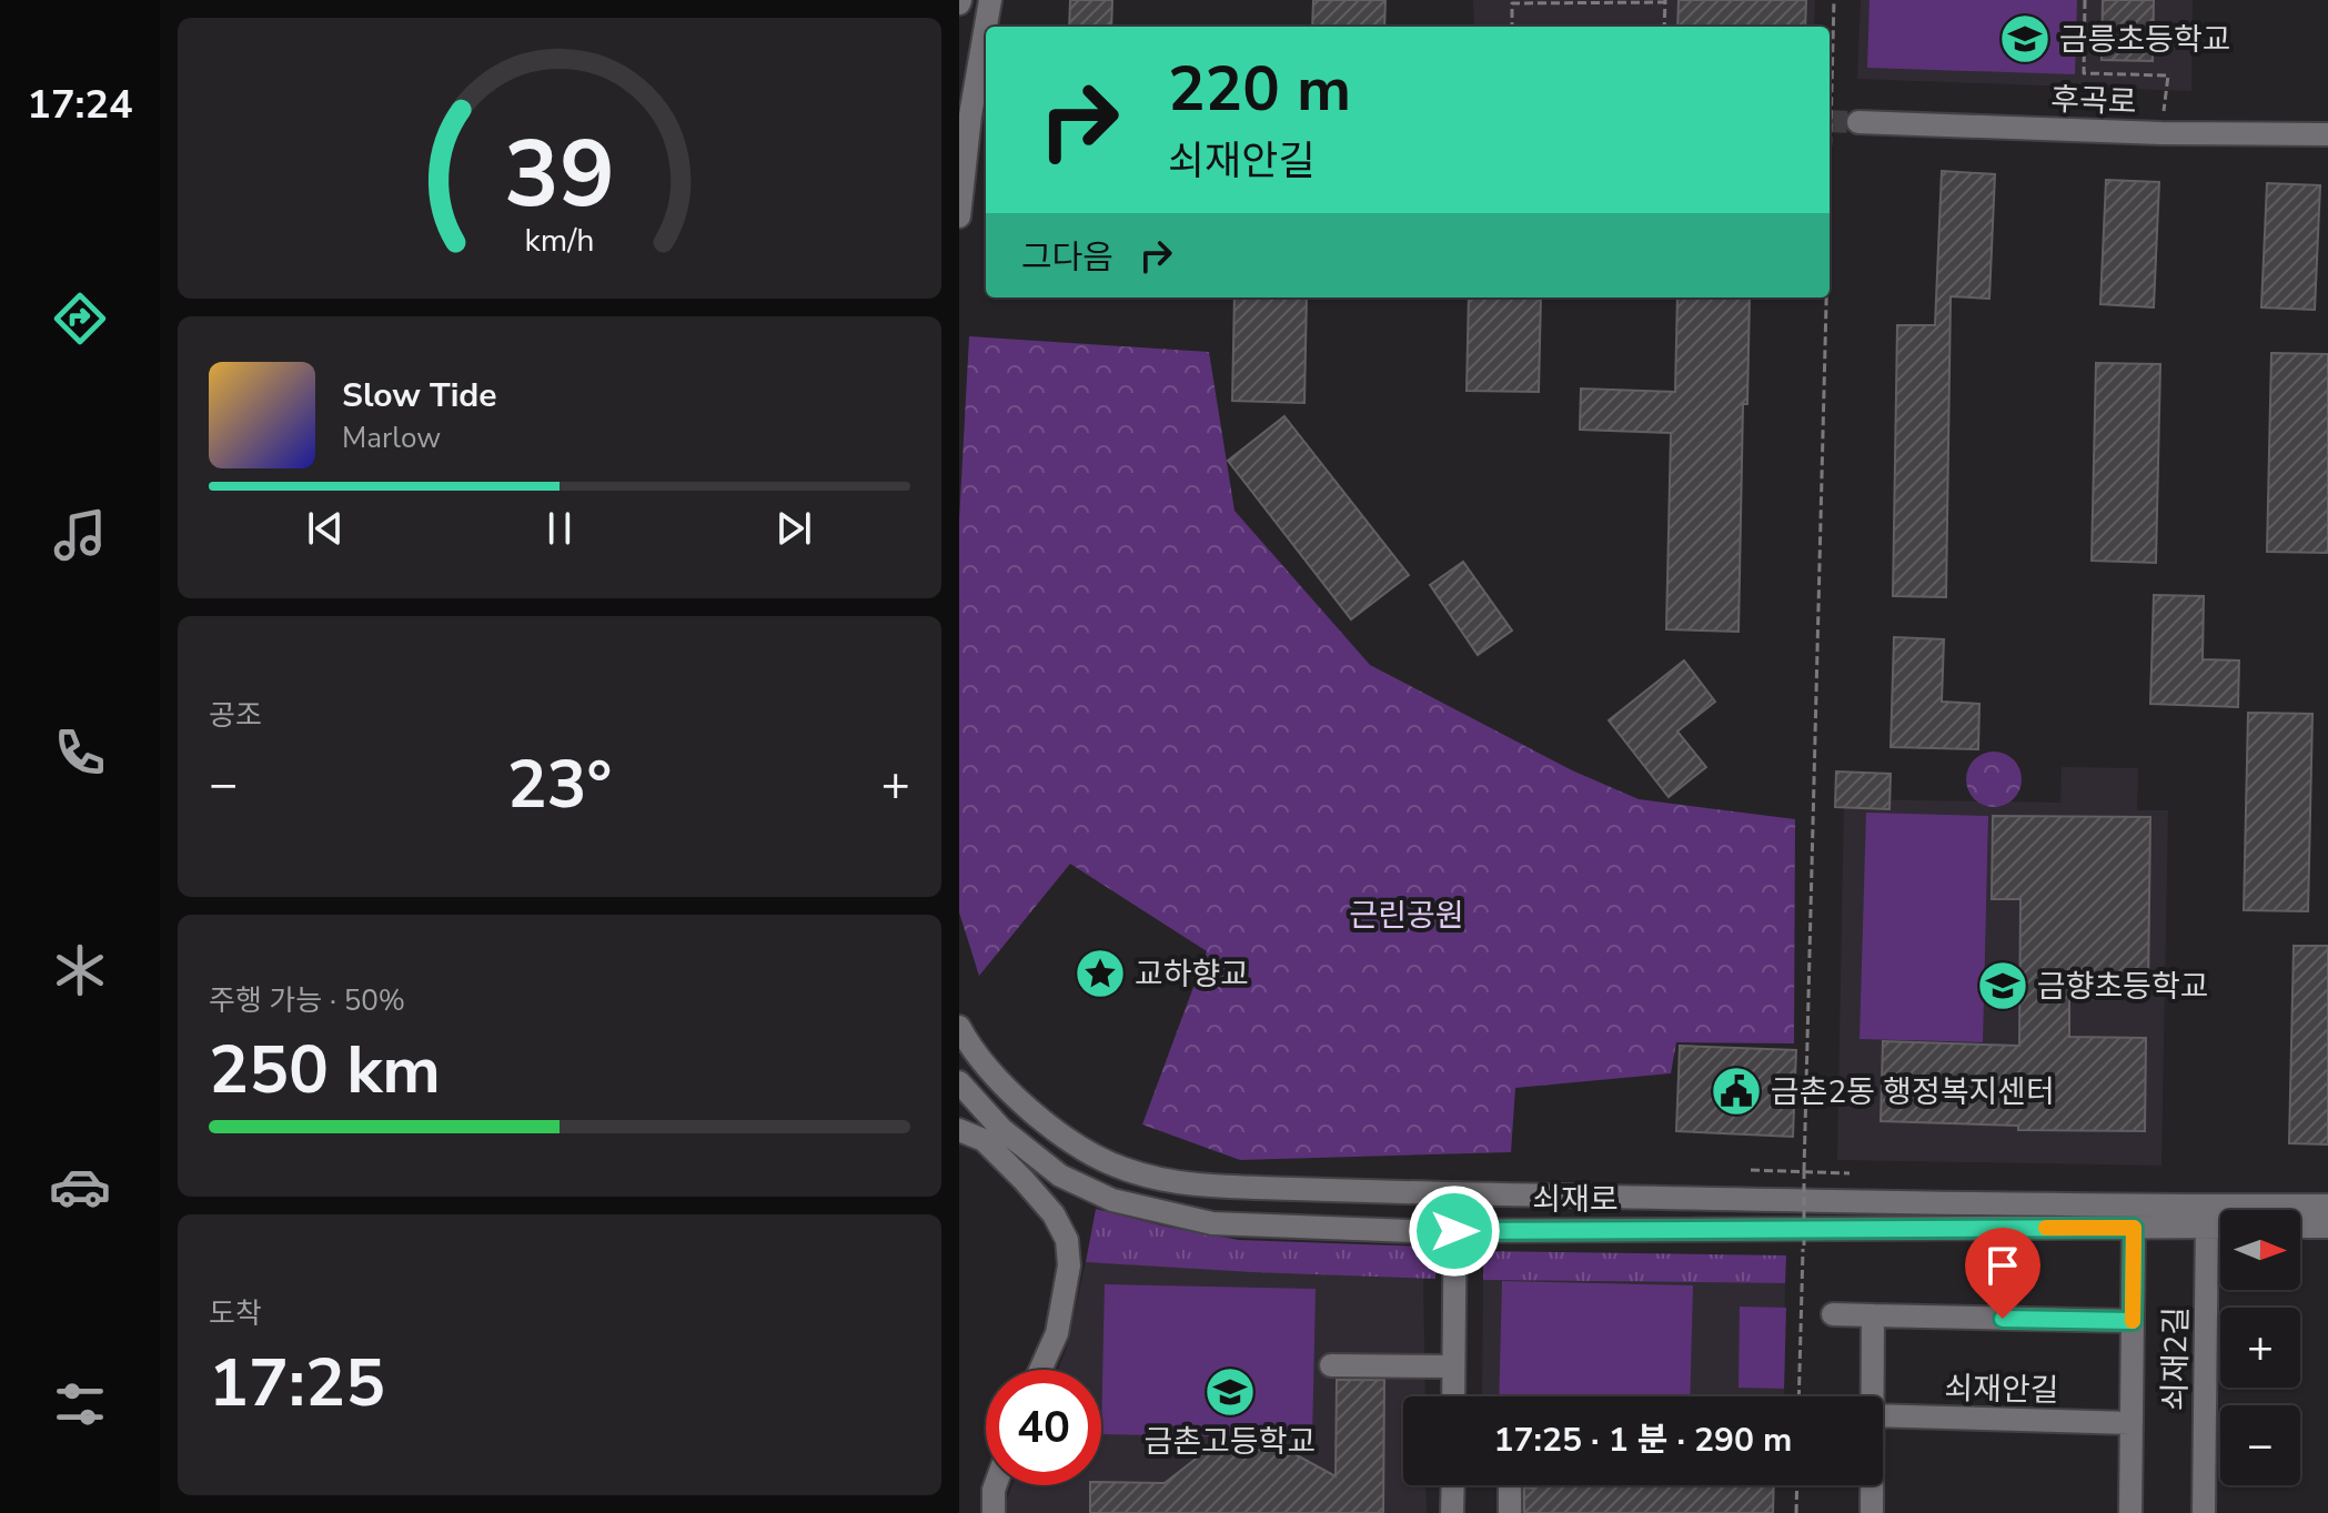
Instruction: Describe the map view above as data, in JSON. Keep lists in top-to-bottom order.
{
  "streets": {
    "street": [
      "후곡로",
      "쇠재로",
      "쇠재2길",
      "쇠재안길"
    ]
  },
  "parks": ["근린공원"],
  "places": {
    "school or university": ["금릉초등학교", "금향초등학교", "금촌고등학교"],
    "place": ["교하향교"],
    "public building": ["금촌2동 행정복지센터"]
  },
  "north": "right",
  "page": {
    "tabs": "17:24",
    "turn": ["220 m", "쇠재안길"],
    "then": "그다음",
    "song": ["Slow Tide", "Marlow"],
    "tile": [
      "공조",
      ["주행 가능 · 50%", "250 km"],
      ["도착", "17:25"]
    ],
    "heat": ["−", "23°", "+"],
    "map_buttons": ["+", "−"],
    "limit": "40",
    "trip": "17:25 · 1 분 · 290 m",
    "gauge": ["39", "km/h"]
  }
}
